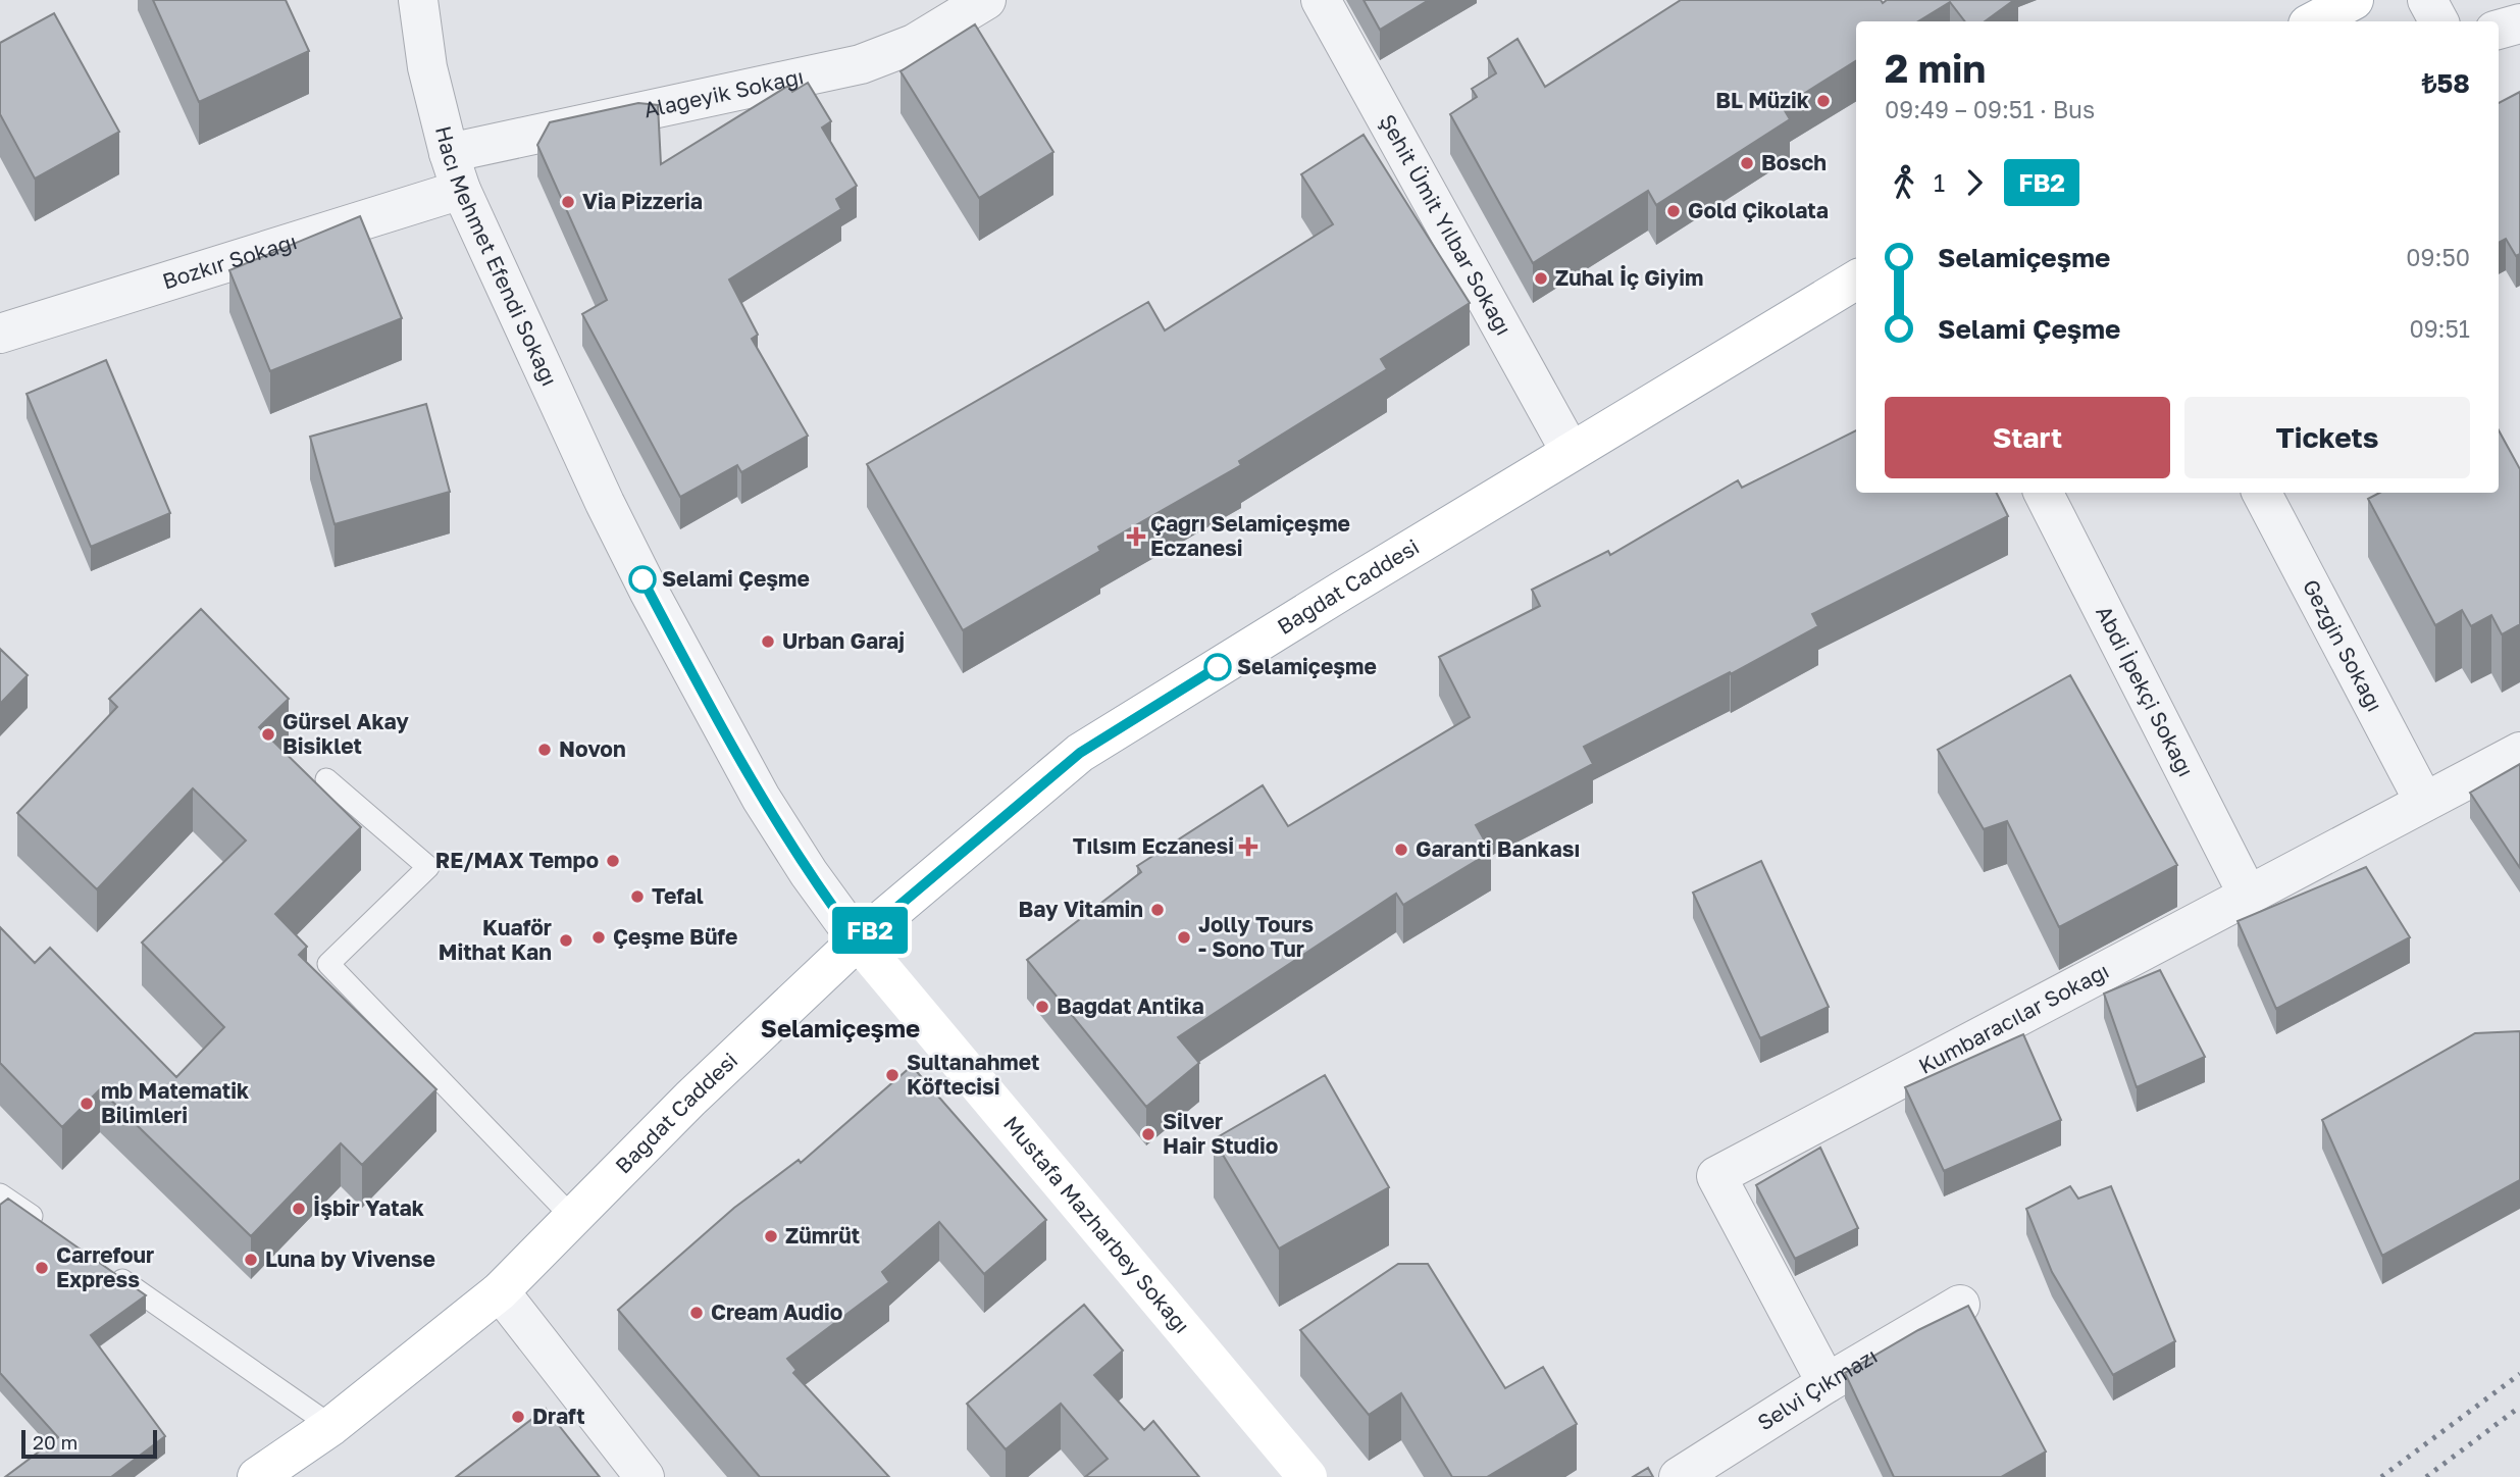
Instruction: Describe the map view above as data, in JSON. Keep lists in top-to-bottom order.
{
  "streets": {
    "main road": ["Bağdat Caddesi", "Mustafa Mazharbey Sokağı"],
    "street": [
      "Alageyik Sokağı",
      "Şehit Ümit Yılbar Sokağı",
      "Hacı Mehmet Efendi Sokağı",
      "Bozkır Sokağı",
      "Gezgin Sokağı",
      "Abdi İpekçi Sokağı",
      "Kumbaracılar Sokağı",
      "Selvi Çıkmazı"
    ]
  },
  "crossings": [
    ["Alageyik Sokağı", "Hacı Mehmet Efendi Sokağı"],
    ["Şehit Ümit Yılbar Sokağı", "Bağdat Caddesi"],
    ["Hacı Mehmet Efendi Sokağı", "Bozkır Sokağı"],
    ["Hacı Mehmet Efendi Sokağı", "Bağdat Caddesi"],
    ["Hacı Mehmet Efendi Sokağı", "Mustafa Mazharbey Sokağı"],
    ["Bağdat Caddesi", "Mustafa Mazharbey Sokağı"],
    ["Gezgin Sokağı", "Kumbaracılar Sokağı"],
    ["Abdi İpekçi Sokağı", "Kumbaracılar Sokağı"],
    ["Kumbaracılar Sokağı", "Selvi Çıkmazı"]
  ],
  "districts": ["Selamiçeşme"],
  "places": {
    "other": [
      "BL Müzik",
      "Bosch",
      "Via Pizzeria",
      "Gold Çikolata",
      "Zuhal İç Giyim",
      "Selami Çeşme",
      "Urban Garaj",
      "Selamiçeşme",
      "Gürsel Akay Bisiklet",
      "Novon",
      "Garanti Bankası",
      "RE/MAX Tempo",
      "Tefal",
      "Bay Vitamin",
      "Çeşme Büfe",
      "Jolly Tours - Sono Tur",
      "Kuaför Mithat Kan",
      "Bağdat Antika",
      "Sultanahmet Köftecisi",
      "mb Matematik Bilimleri",
      "Silver Hair Studio",
      "İşbir Yatak",
      "Zümrüt",
      "Luna by Vivense",
      "Carrefour Express",
      "Cream Audio",
      "Draft"
    ],
    "health": ["Çağrı Selamiçeşme Eczanesi", "Tılsım Eczanesi"]
  },
  "lines": ["bus line FB2"],
  "scale_bar": "20 m",
  "page": {
    "on_map": "FB2",
    "heading": ["2 min", "09:49 – 09:51 · Bus", "₺58"],
    "legs": ["1", "FB2"],
    "list": [
      {
        "name": "Selamiçeşme",
        "value": "09:50"
      },
      {
        "name": "Selami Çeşme",
        "value": "09:51"
      }
    ],
    "buttons": ["Start", "Tickets"],
    "scale": "20 m"
  }
}
